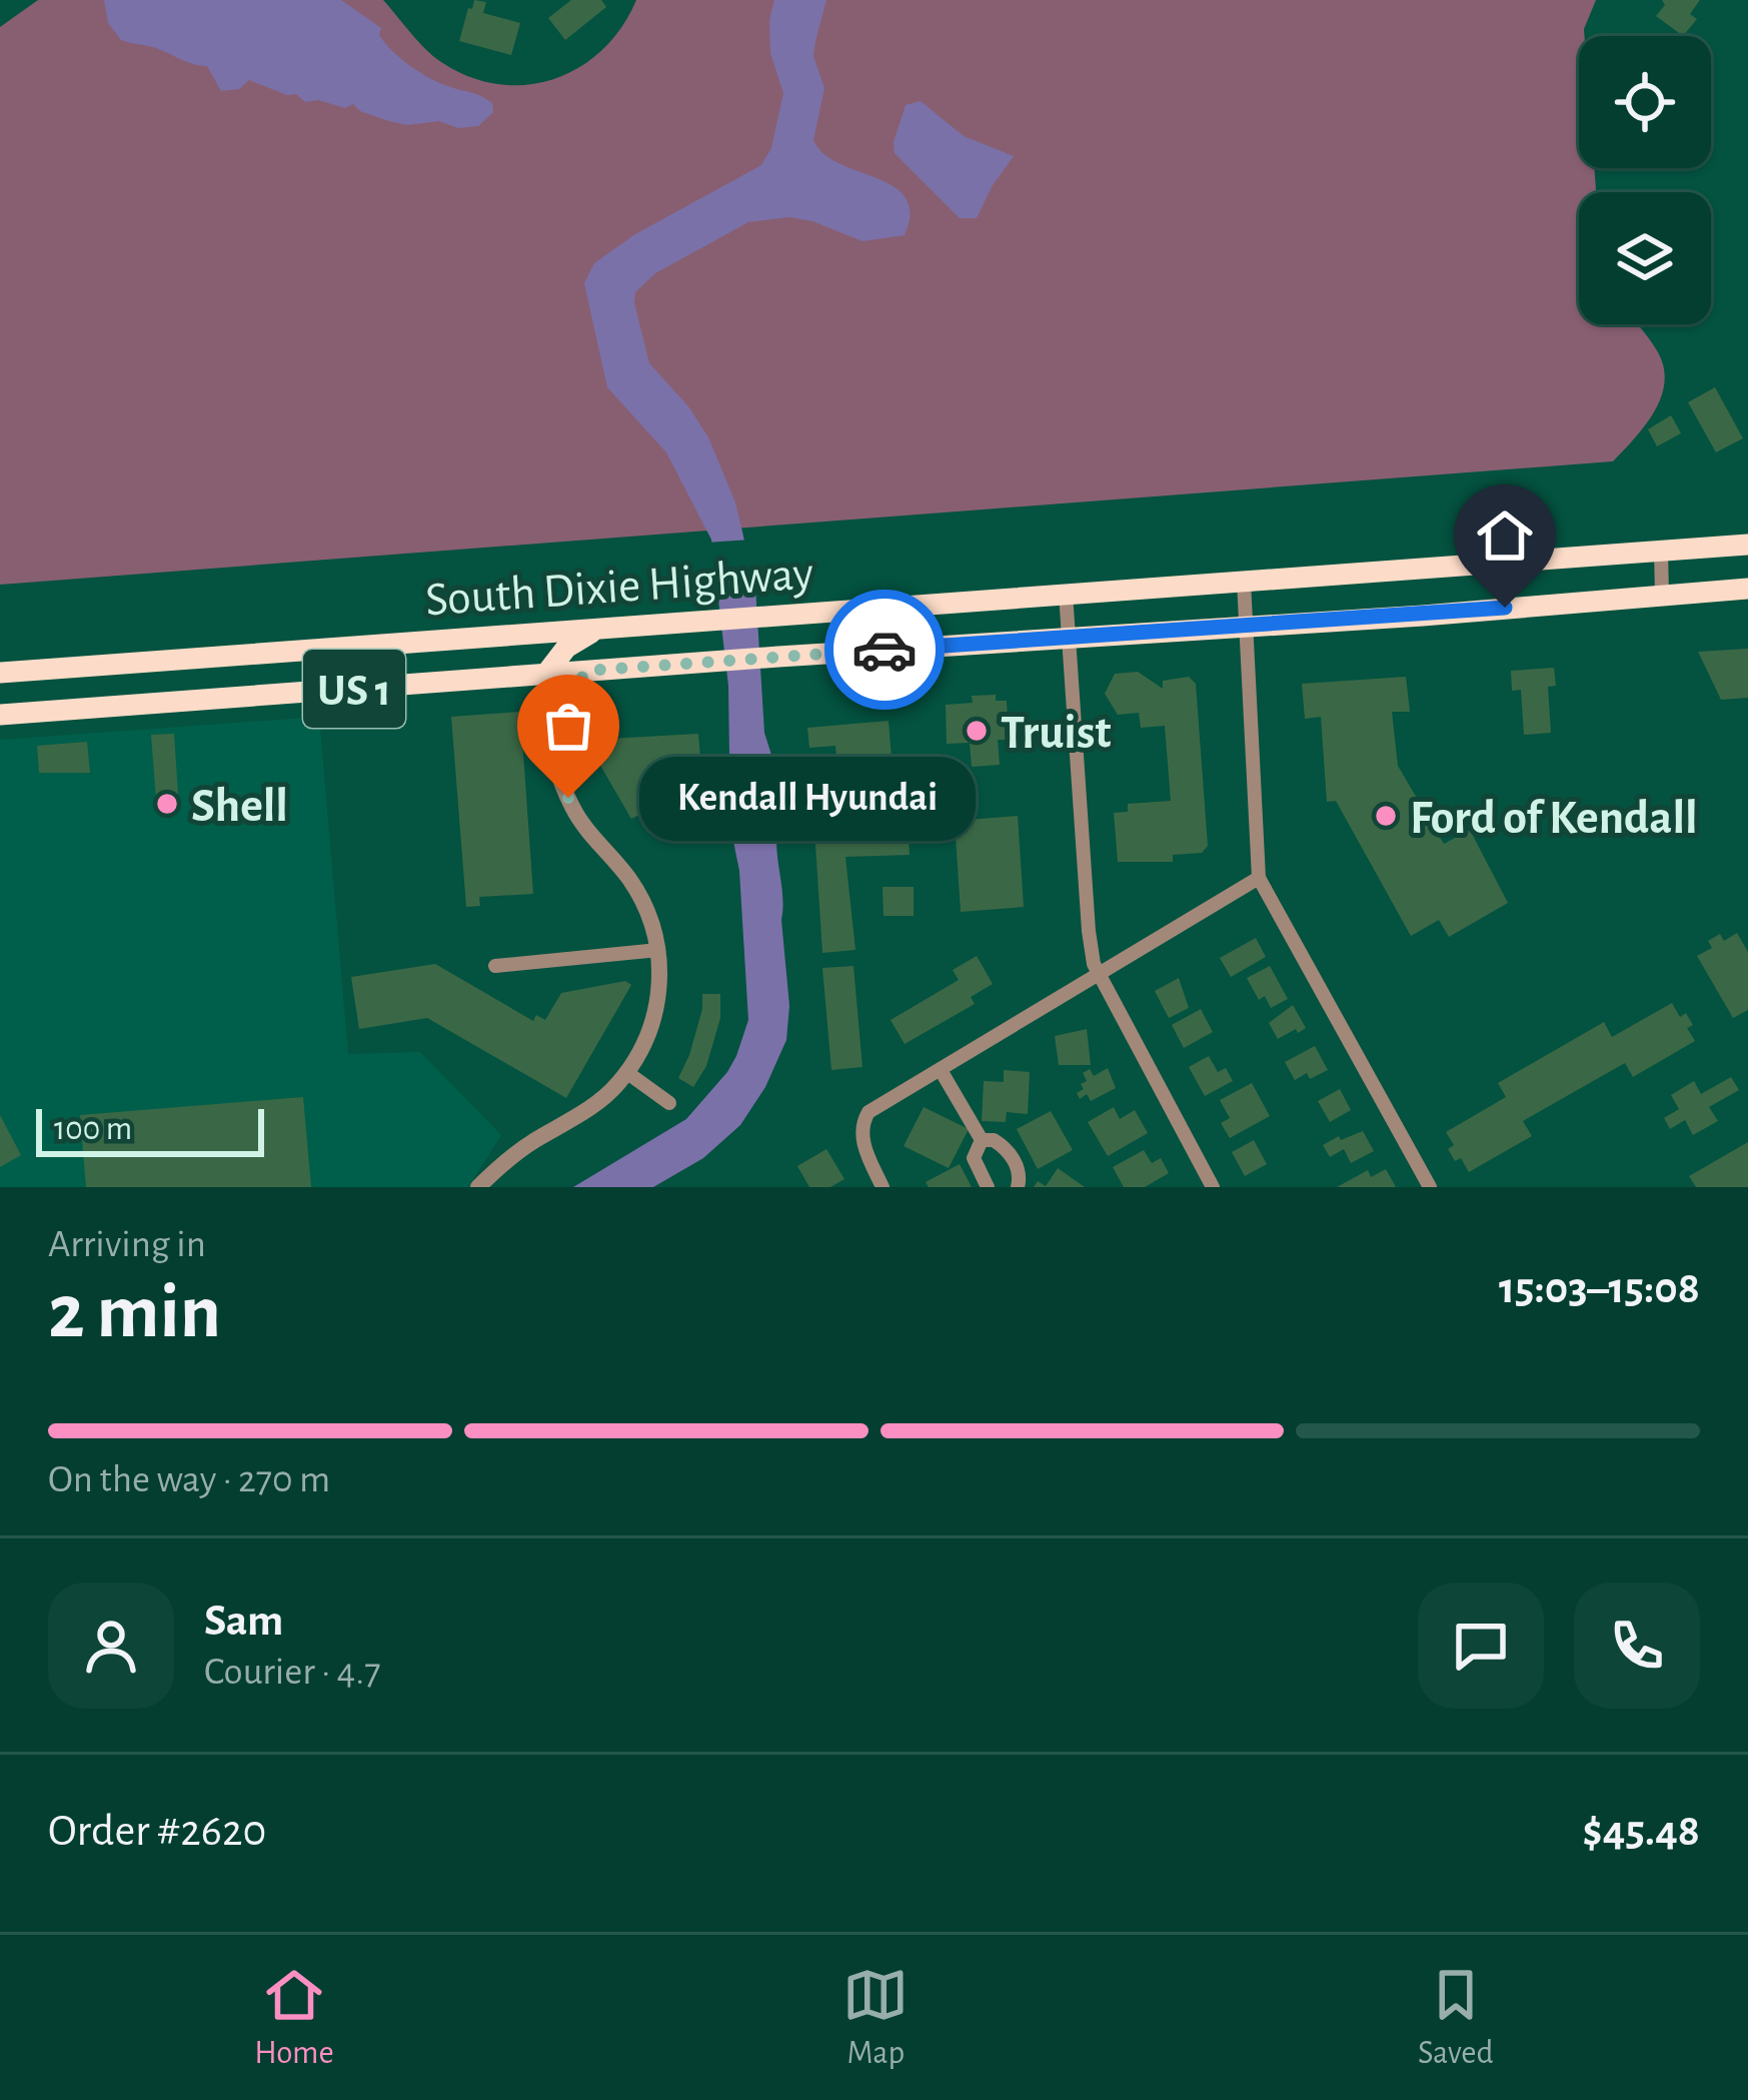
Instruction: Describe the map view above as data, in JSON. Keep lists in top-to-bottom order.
{
  "streets": {
    "highway": ["South Dixie Highway", "US 1"]
  },
  "places": [
    "Truist",
    "Kendall Hyundai",
    "Shell",
    "Ford of Kendall"
  ],
  "scale_bar": "100 m",
  "page": {
    "bubble": "Kendall Hyundai",
    "scale": "100 m",
    "heading": ["2 min", "Arriving in", "15:03–15:08"],
    "panel": [
      "Sam",
      "Courier · 4.7",
      "Order #2620",
      "$45.48"
    ],
    "bar": "On the way · 270 m",
    "tabs": ["Home", "Map", "Saved"]
  }
}
